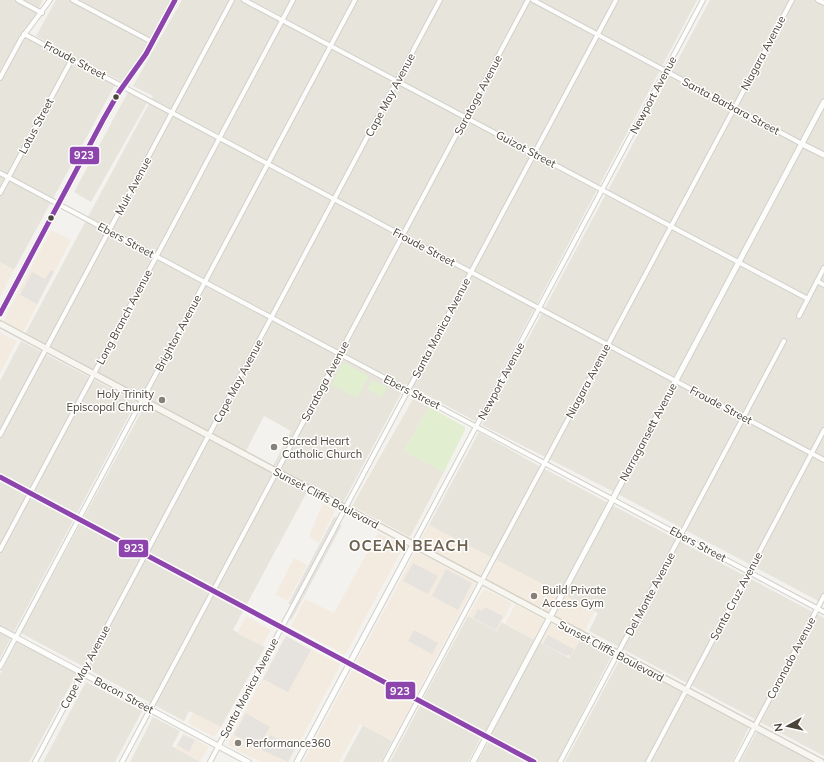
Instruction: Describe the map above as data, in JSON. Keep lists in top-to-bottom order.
{
  "streets": {
    "main road": ["Sunset Cliffs Boulevard"],
    "street": [
      "Niagara Avenue",
      "Froude Street",
      "Cape May Avenue",
      "Saratoga Avenue",
      "Newport Avenue",
      "Santa Barbara Street",
      "Lotus Street",
      "Guizot Street",
      "Muir Avenue",
      "Ebers Street",
      "Long Branch Avenue",
      "Santa Monica Avenue",
      "Brighton Avenue",
      "Narragansett Avenue",
      "Del Monte Avenue",
      "Santa Cruz Avenue",
      "Coronado Avenue",
      "Bacon Street"
    ]
  },
  "crossings": [
    ["Niagara Avenue", "Froude Street"],
    ["Niagara Avenue", "Santa Barbara Street"],
    ["Niagara Avenue", "Guizot Street"],
    ["Niagara Avenue", "Ebers Street"],
    ["Niagara Avenue", "Sunset Cliffs Boulevard"],
    ["Froude Street", "Cape May Avenue"],
    ["Froude Street", "Saratoga Avenue"],
    ["Froude Street", "Newport Avenue"],
    ["Froude Street", "Lotus Street"],
    ["Froude Street", "Muir Avenue"],
    ["Froude Street", "Long Branch Avenue"],
    ["Froude Street", "Santa Monica Avenue"],
    ["Froude Street", "Brighton Avenue"],
    ["Froude Street", "Narragansett Avenue"],
    ["Froude Street", "Del Monte Avenue"],
    ["Froude Street", "Santa Cruz Avenue"],
    ["Cape May Avenue", "Guizot Street"],
    ["Cape May Avenue", "Ebers Street"],
    ["Cape May Avenue", "Sunset Cliffs Boulevard"],
    ["Cape May Avenue", "Bacon Street"],
    ["Saratoga Avenue", "Guizot Street"],
    ["Saratoga Avenue", "Ebers Street"],
    ["Saratoga Avenue", "Sunset Cliffs Boulevard"],
    ["Saratoga Avenue", "Bacon Street"],
    ["Newport Avenue", "Santa Barbara Street"],
    ["Newport Avenue", "Guizot Street"],
    ["Newport Avenue", "Ebers Street"],
    ["Newport Avenue", "Sunset Cliffs Boulevard"],
    ["Santa Barbara Street", "Santa Monica Avenue"],
    ["Santa Barbara Street", "Narragansett Avenue"],
    ["Lotus Street", "Ebers Street"],
    ["Guizot Street", "Long Branch Avenue"],
    ["Guizot Street", "Santa Monica Avenue"],
    ["Guizot Street", "Brighton Avenue"],
    ["Guizot Street", "Narragansett Avenue"],
    ["Muir Avenue", "Ebers Street"],
    ["Muir Avenue", "Sunset Cliffs Boulevard"],
    ["Ebers Street", "Long Branch Avenue"],
    ["Ebers Street", "Santa Monica Avenue"],
    ["Ebers Street", "Brighton Avenue"],
    ["Ebers Street", "Narragansett Avenue"],
    ["Ebers Street", "Del Monte Avenue"],
    ["Ebers Street", "Santa Cruz Avenue"],
    ["Ebers Street", "Coronado Avenue"],
    ["Long Branch Avenue", "Sunset Cliffs Boulevard"],
    ["Santa Monica Avenue", "Sunset Cliffs Boulevard"],
    ["Santa Monica Avenue", "Bacon Street"],
    ["Brighton Avenue", "Sunset Cliffs Boulevard"],
    ["Brighton Avenue", "Bacon Street"],
    ["Narragansett Avenue", "Sunset Cliffs Boulevard"],
    ["Sunset Cliffs Boulevard", "Del Monte Avenue"],
    ["Sunset Cliffs Boulevard", "Santa Cruz Avenue"],
    ["Sunset Cliffs Boulevard", "Coronado Avenue"]
  ],
  "districts": ["OCEAN BEACH"],
  "places": [
    "Holy Trinity Episcopal Church",
    "Sacred Heart Catholic Church",
    "Build Private Access Gym",
    "Performance360"
  ],
  "lines": ["transit line 923"],
  "north": "left"
}
